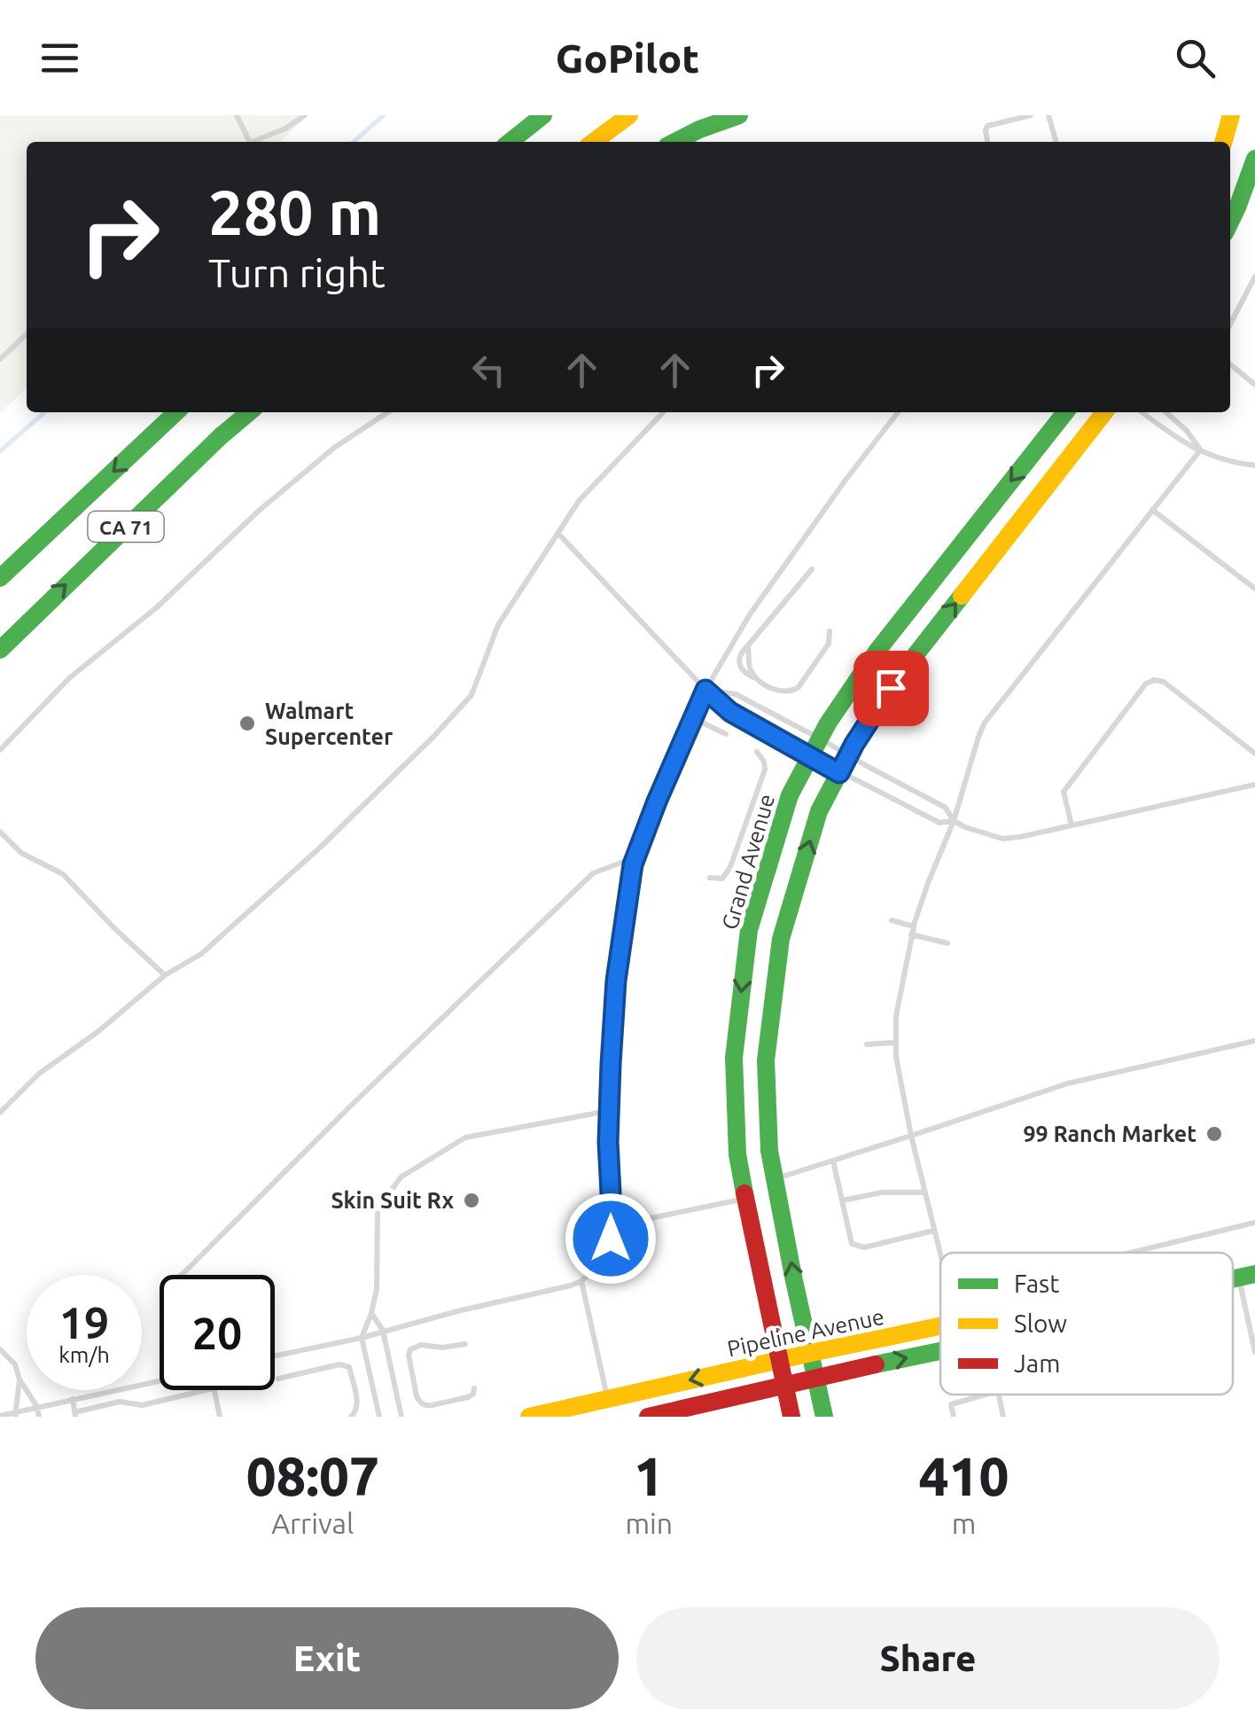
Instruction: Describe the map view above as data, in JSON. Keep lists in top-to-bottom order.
{
  "streets": {
    "main road": ["CA 71", "Grand Avenue", "Pipeline Avenue"]
  },
  "crossings": [
    ["Grand Avenue", "Pipeline Avenue"]
  ],
  "places": ["Walmart Supercenter", "99 Ranch Market", "Skin Suit Rx"],
  "legend": ["Fast", "Slow", "Jam"],
  "page": {
    "header": "GoPilot",
    "turn": ["280 m", "Turn right"],
    "speed": "19 km/h",
    "limit": "20",
    "eta": [
      "08:07",
      "Arrival",
      "1",
      "min",
      "410",
      "m"
    ],
    "buttons": ["Exit", "Share"]
  }
}
